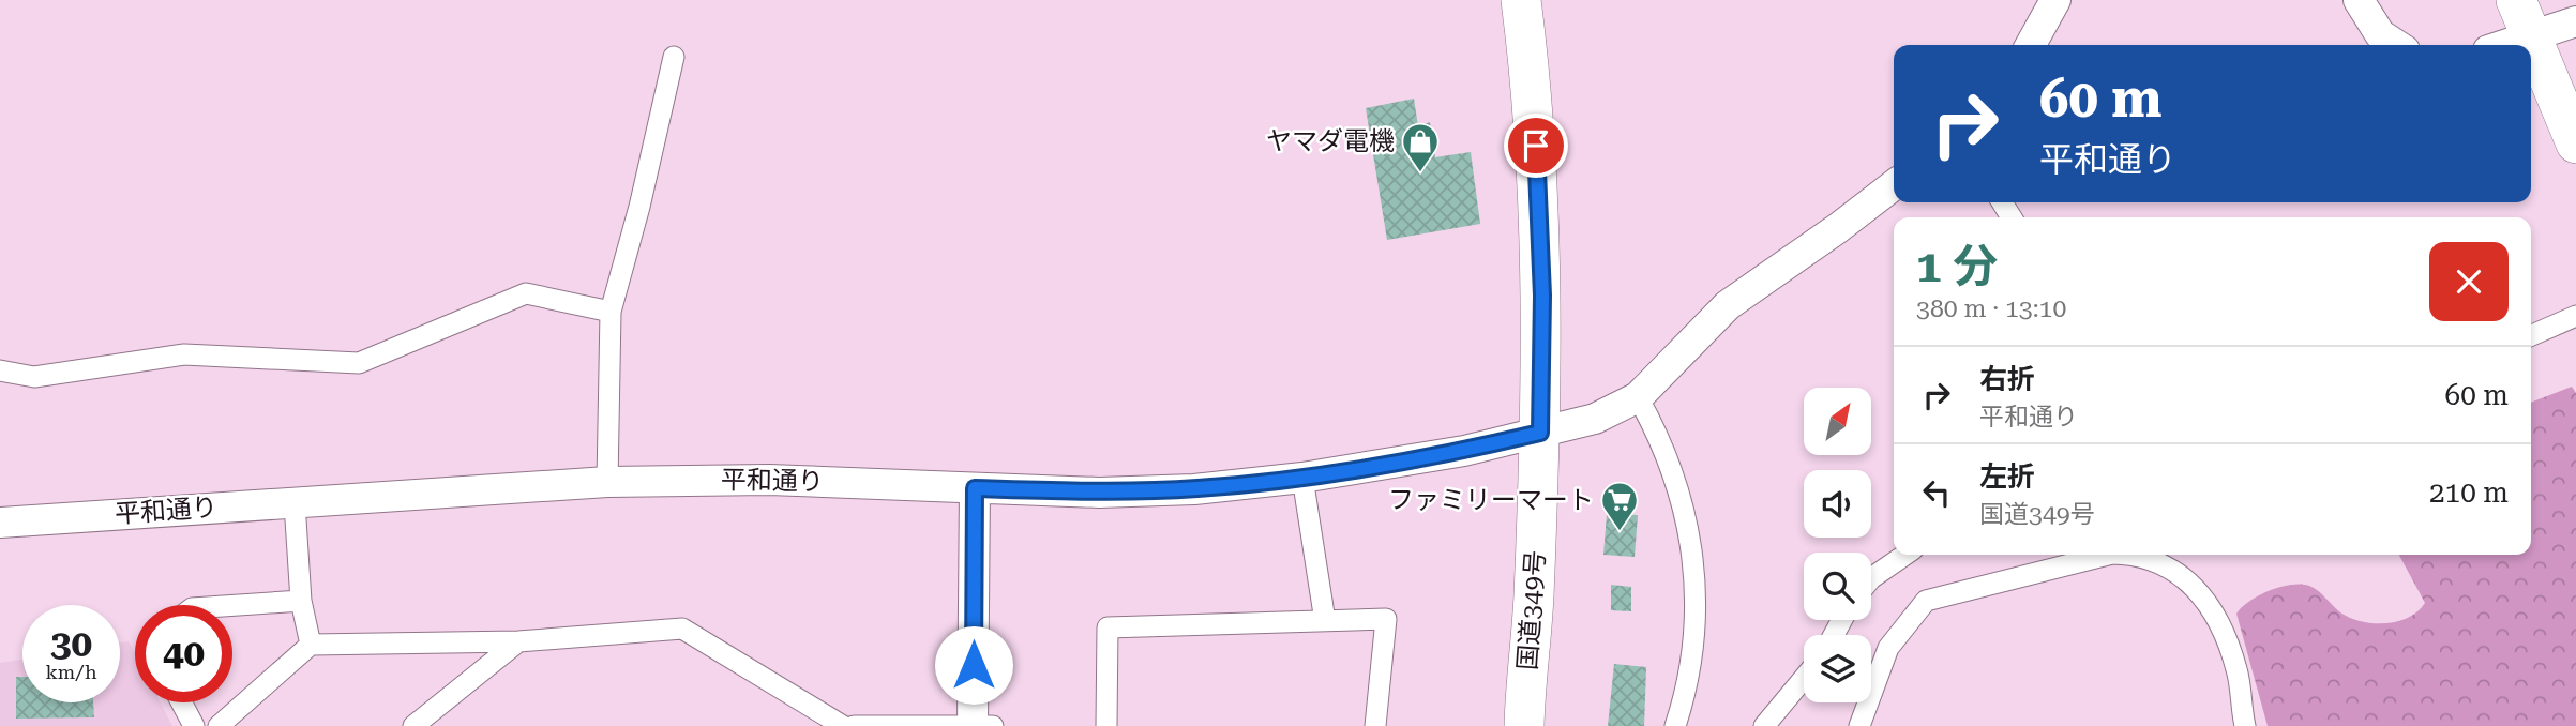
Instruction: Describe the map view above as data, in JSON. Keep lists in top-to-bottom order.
{
  "streets": {
    "highway": ["国道349号"],
    "street": ["平和通り"]
  },
  "crossings": [
    ["平和通り", "国道349号"]
  ],
  "places": {
    "shop": ["ヤマダ電機"],
    "supermarket": ["ファミリーマート"]
  },
  "north": "top right",
  "page": {
    "turn": ["60 m", "平和通り"],
    "heading": ["1 分", "380 m · 13:10"],
    "list": [
      {
        "name": "右折",
        "note": "平和通り",
        "value": "60 m"
      },
      {
        "name": "左折",
        "note": "国道349号",
        "value": "210 m"
      }
    ],
    "speed": "30 km/h",
    "limit": "40"
  }
}
